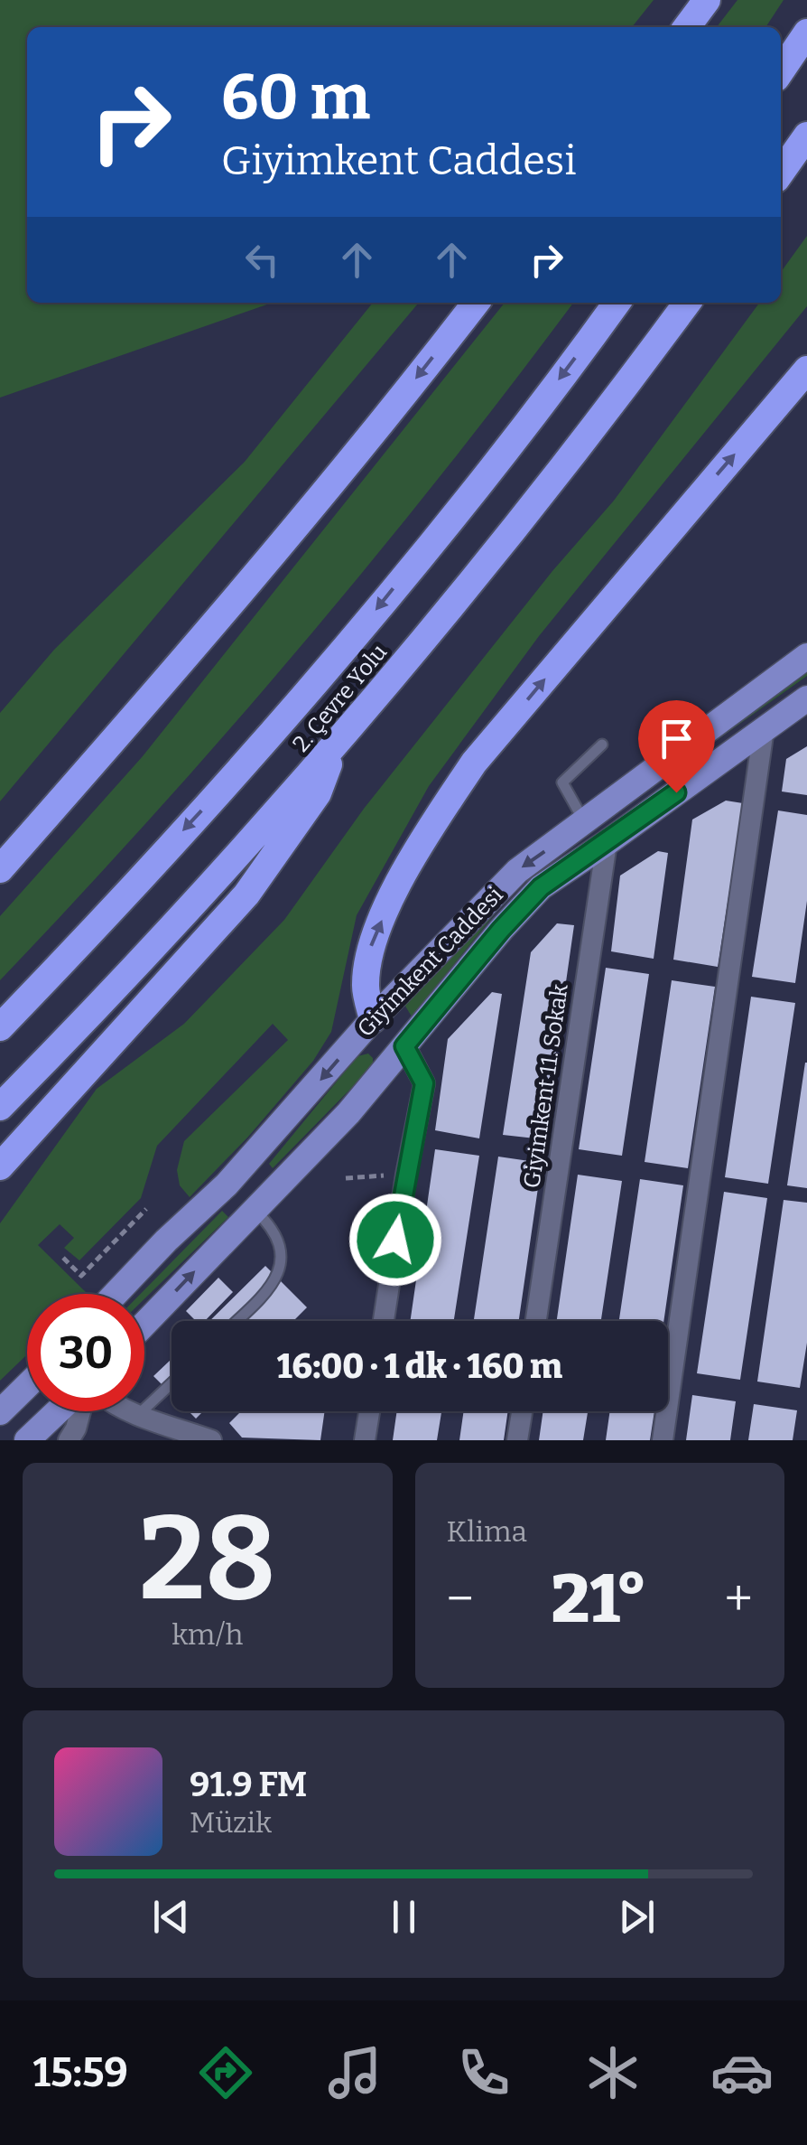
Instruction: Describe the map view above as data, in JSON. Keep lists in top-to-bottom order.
{
  "streets": {
    "highway": ["2. Çevre Yolu"],
    "main road": ["Giyimkent Caddesi"],
    "street": ["Giyimkent 11. Sokak"]
  },
  "crossings": [
    ["Giyimkent Caddesi", "Giyimkent 11. Sokak"]
  ],
  "page": {
    "turn": ["60 m", "Giyimkent Caddesi"],
    "limit": "30",
    "trip": "16:00 · 1 dk · 160 m",
    "tile": [
      ["28", "km/h"],
      "Klima"
    ],
    "heat": ["−", "21°", "+"],
    "song": ["91.9 FM", "Müzik"],
    "tabs": "15:59"
  }
}
